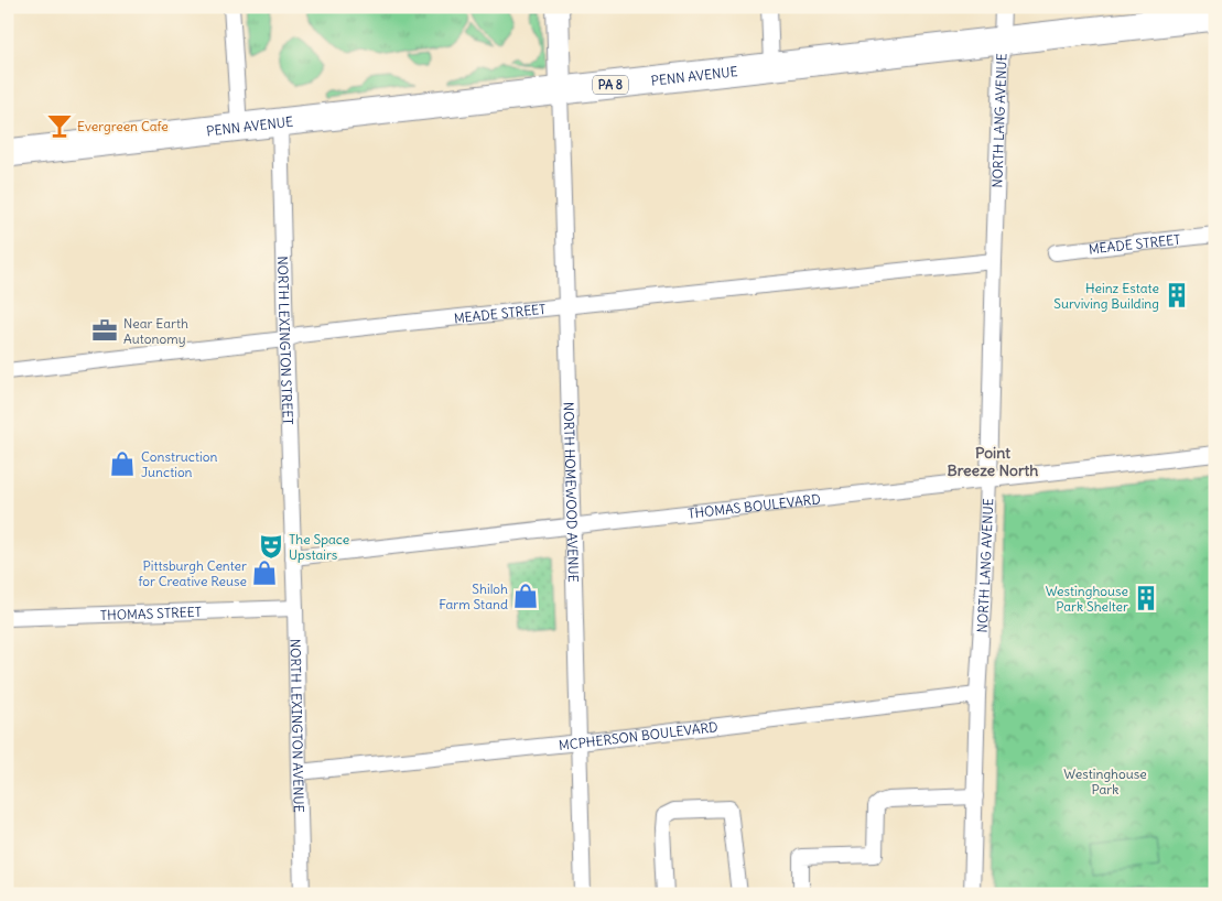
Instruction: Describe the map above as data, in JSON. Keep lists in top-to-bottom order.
{
  "streets": {
    "highway": ["PENN AVENUE", "PA 8"],
    "street": [
      "NORTH LANG AVENUE",
      "MEADE STREET",
      "NORTH LEXINGTON STREET",
      "NORTH HOMEWOOD AVENUE",
      "THOMAS BOULEVARD",
      "THOMAS STREET",
      "NORTH LEXINGTON AVENUE",
      "MCPHERSON BOULEVARD"
    ]
  },
  "crossings": [
    ["PENN AVENUE", "NORTH LANG AVENUE"],
    ["PENN AVENUE", "NORTH LEXINGTON STREET"],
    ["PENN AVENUE", "NORTH HOMEWOOD AVENUE"],
    ["NORTH LANG AVENUE", "MEADE STREET"],
    ["NORTH LANG AVENUE", "THOMAS BOULEVARD"],
    ["NORTH LANG AVENUE", "MCPHERSON BOULEVARD"],
    ["MEADE STREET", "NORTH LEXINGTON STREET"],
    ["MEADE STREET", "NORTH HOMEWOOD AVENUE"],
    ["NORTH LEXINGTON STREET", "THOMAS BOULEVARD"],
    ["NORTH LEXINGTON STREET", "NORTH LEXINGTON AVENUE"],
    ["NORTH HOMEWOOD AVENUE", "THOMAS BOULEVARD"],
    ["NORTH HOMEWOOD AVENUE", "MCPHERSON BOULEVARD"],
    ["THOMAS BOULEVARD", "NORTH LEXINGTON AVENUE"],
    ["THOMAS STREET", "NORTH LEXINGTON AVENUE"],
    ["NORTH LEXINGTON AVENUE", "MCPHERSON BOULEVARD"]
  ],
  "districts": ["Point Breeze North"],
  "parks": ["Westinghouse Park"],
  "places": {
    "bar": ["Evergreen Cafe"],
    "building": ["Heinz Estate Surviving Building", "Westinghouse Park Shelter"],
    "office": ["Near Earth Autonomy"],
    "shop": ["Construction Junction", "Pittsburgh Center for Creative Reuse", "Shiloh Farm Stand"],
    "theatre": ["The Space Upstairs"]
  }
}
